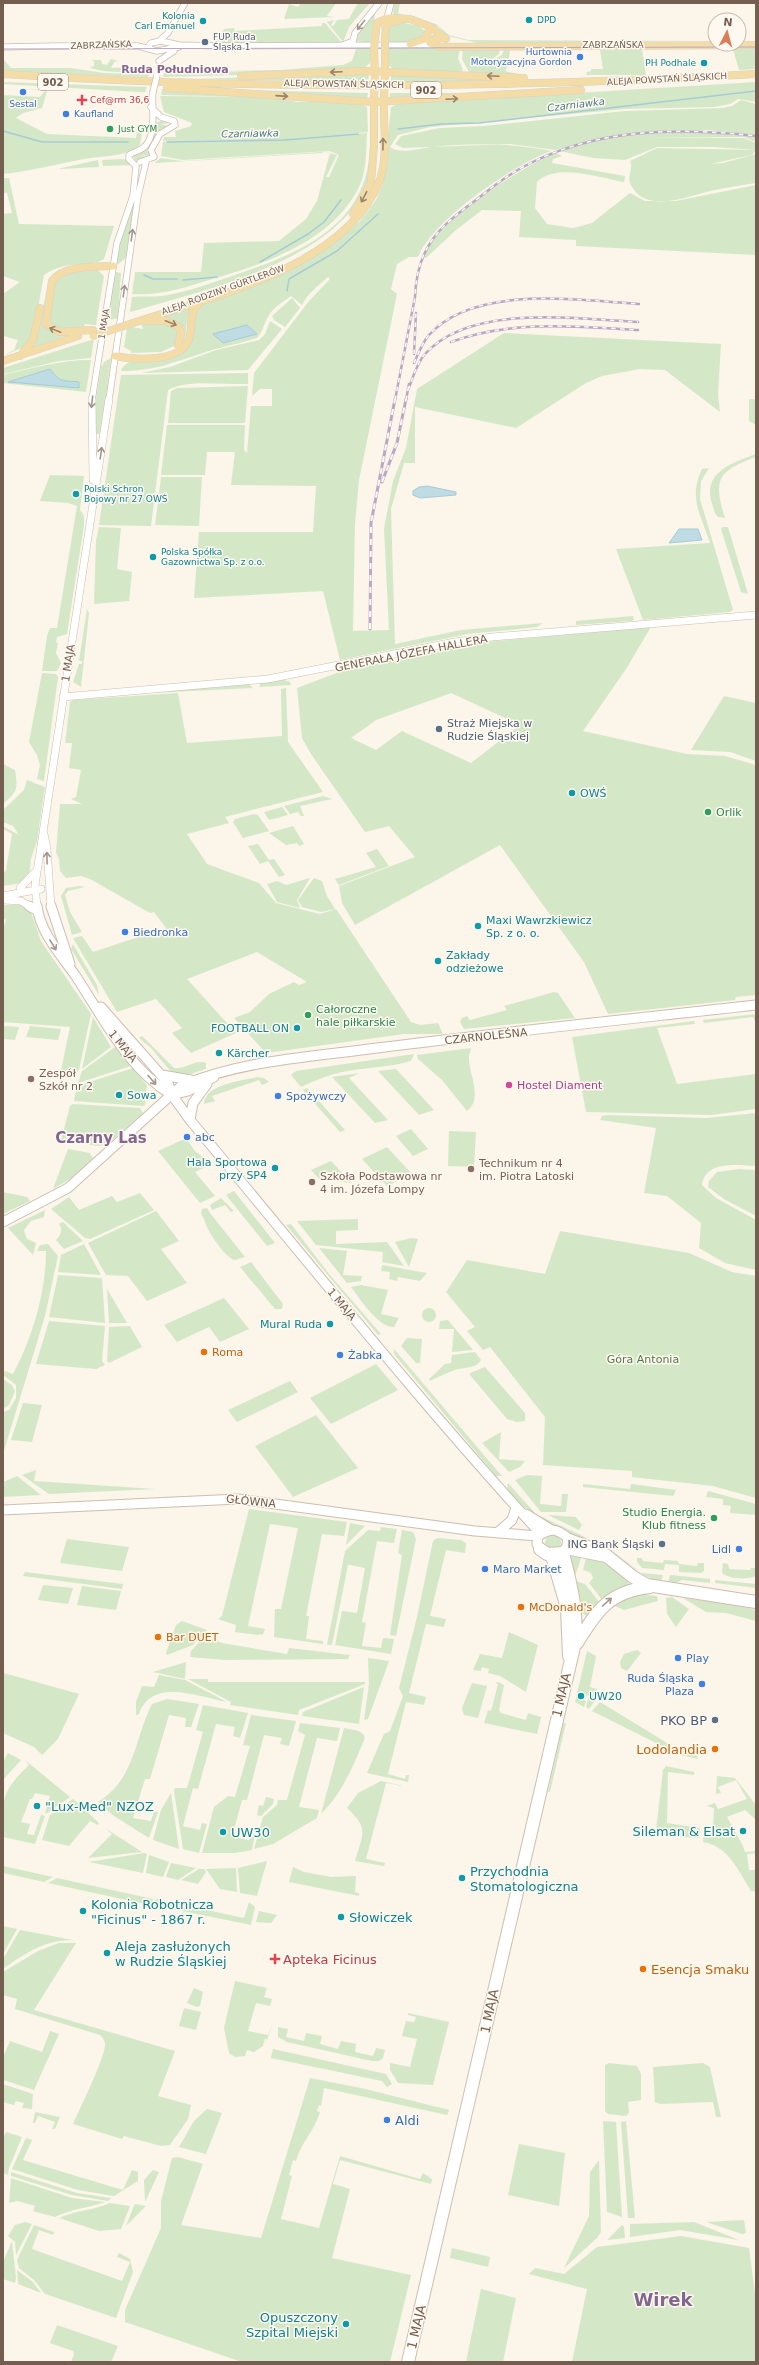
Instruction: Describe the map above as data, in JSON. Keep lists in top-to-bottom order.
{
  "streets": {
    "main road": [
      "ZABRZAŃSKA",
      "ALEJA POWSTAŃ ŚLĄSKICH",
      "902",
      "ALEJA RODZINY GÜRTLERÓW"
    ],
    "street": [
      "1 MAJA",
      "GENERAŁA JÓZEFA HALLERA",
      "CZARNOLEŚNA",
      "GŁÓWNA"
    ]
  },
  "crossings": [
    ["1 MAJA", "GENERAŁA JÓZEFA HALLERA"],
    ["1 MAJA", "CZARNOLEŚNA"],
    ["1 MAJA", "GŁÓWNA"]
  ],
  "districts": ["Ruda Południowa", "Czarny Las", "Wirek"],
  "water": ["Czarniawka"],
  "parks": ["Góra Antonia"],
  "places": {
    "other": [
      "DPD",
      "Kolonia Carl Emanuel",
      "FUP Ruda Śląska 1",
      "Hurtownia Motoryzacyjna Gordon",
      "PH Podhale",
      "Sestal",
      "Kaufland",
      "Just GYM",
      "Polski Schron Bojowy nr 27 OWŚ",
      "Polska Spółka Gazownictwa Sp. z o.o.",
      "Straż Miejska w Rudzie Śląskiej",
      "OWŚ",
      "Orlik",
      "Maxi Wawrzkiewicz Sp. z o. o.",
      "Biedronka",
      "Zakłady odzieżowe",
      "Całoroczne hale piłkarskie",
      "FOOTBALL ON",
      "Kärcher",
      "Zespół Szkół nr 2",
      "Hostel Diament",
      "Sowa",
      "Spożywczy",
      "abc",
      "Hala Sportowa przy SP4",
      "Technikum nr 4 im. Piotra Latoski",
      "Szkoła Podstawowa nr 4 im. Józefa Lompy",
      "Mural Ruda",
      "Roma",
      "Żabka",
      "Studio Energia. Klub fitness",
      "ING Bank Śląski",
      "Lidl",
      "Maro Market",
      "McDonald's",
      "Bar DUET",
      "Play",
      "Ruda Śląska Plaza",
      "UW20",
      "PKO BP",
      "Lodolandia",
      "\"Lux-Med\" NZOZ",
      "Sileman & Elsat",
      "UW30",
      "Przychodnia Stomatologiczna",
      "Kolonia Robotnicza \"Ficinus\" - 1867 r.",
      "Słowiczek",
      "Aleja zasłużonych w Rudzie Śląskiej",
      "Esencja Smaku",
      "Aldi",
      "Opuszczony Szpital Miejski"
    ],
    "health": ["Cef@rm 36,6", "Apteka Ficinus"]
  },
  "north": "top"
}
